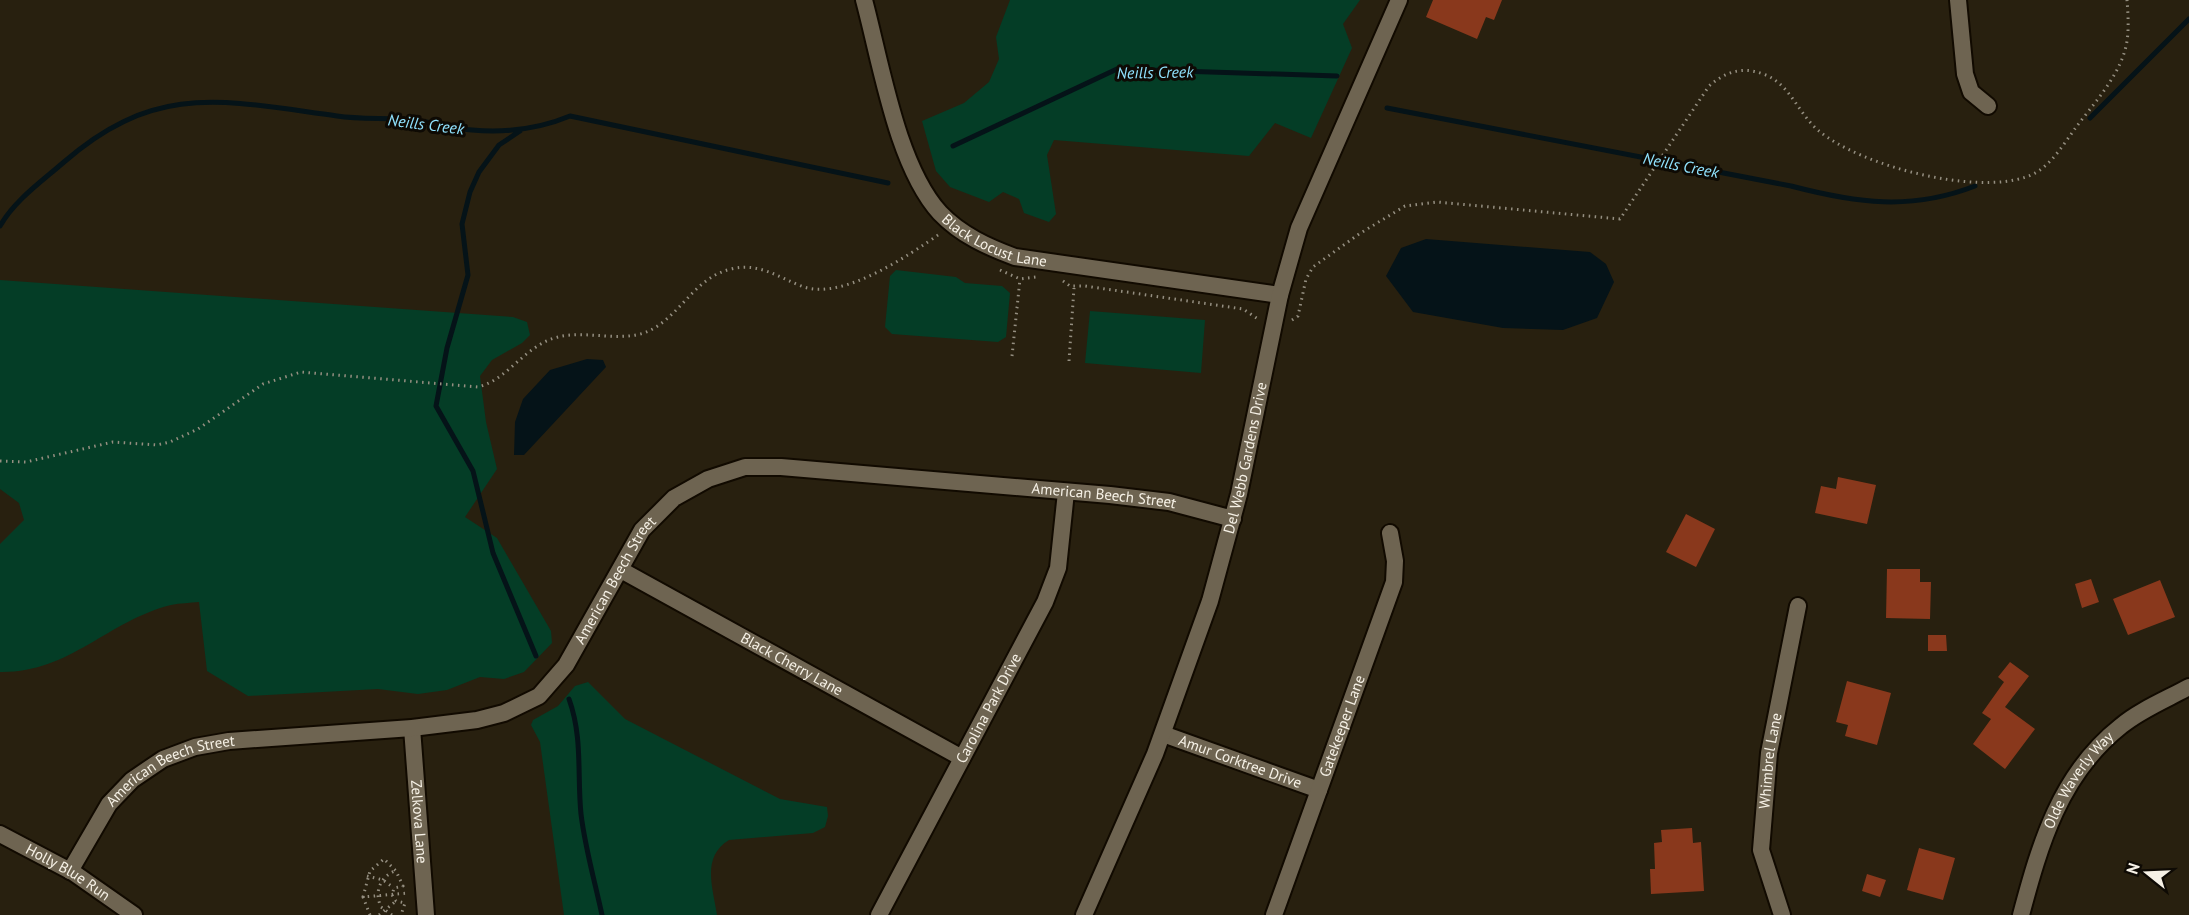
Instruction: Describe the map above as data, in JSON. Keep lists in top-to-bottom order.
{
  "streets": {
    "street": [
      "Black Locust Lane",
      "Del Webb Gardens Drive",
      "American Beech Street",
      "Black Cherry Lane",
      "Carolina Park Drive",
      "Gatekeeper Lane",
      "Whimbrel Lane",
      "Amur Corktree Drive",
      "Olde Waverly Way",
      "Zelkova Lane",
      "Holly Blue Run"
    ]
  },
  "crossings": [
    ["Black Locust Lane", "Del Webb Gardens Drive"],
    ["Del Webb Gardens Drive", "American Beech Street"],
    ["Del Webb Gardens Drive", "Amur Corktree Drive"],
    ["American Beech Street", "Black Cherry Lane"],
    ["American Beech Street", "Carolina Park Drive"],
    ["American Beech Street", "Zelkova Lane"],
    ["American Beech Street", "Holly Blue Run"],
    ["Black Cherry Lane", "Carolina Park Drive"],
    ["Gatekeeper Lane", "Amur Corktree Drive"]
  ],
  "water": ["Neills Creek"],
  "north": "left"
}
